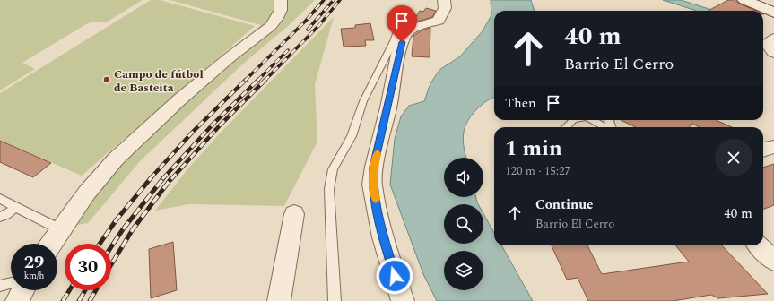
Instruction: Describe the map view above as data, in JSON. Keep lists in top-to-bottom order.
{
  "places": ["Campo de fútbol de Basteita"],
  "page": {
    "turn": ["40 m", "Barrio El Cerro"],
    "then": "Then",
    "heading": ["1 min", "120 m · 15:27"],
    "list": [
      {
        "name": "Continue",
        "note": "Barrio El Cerro",
        "value": "40 m"
      }
    ],
    "speed": "29 km/h",
    "limit": "30"
  }
}
